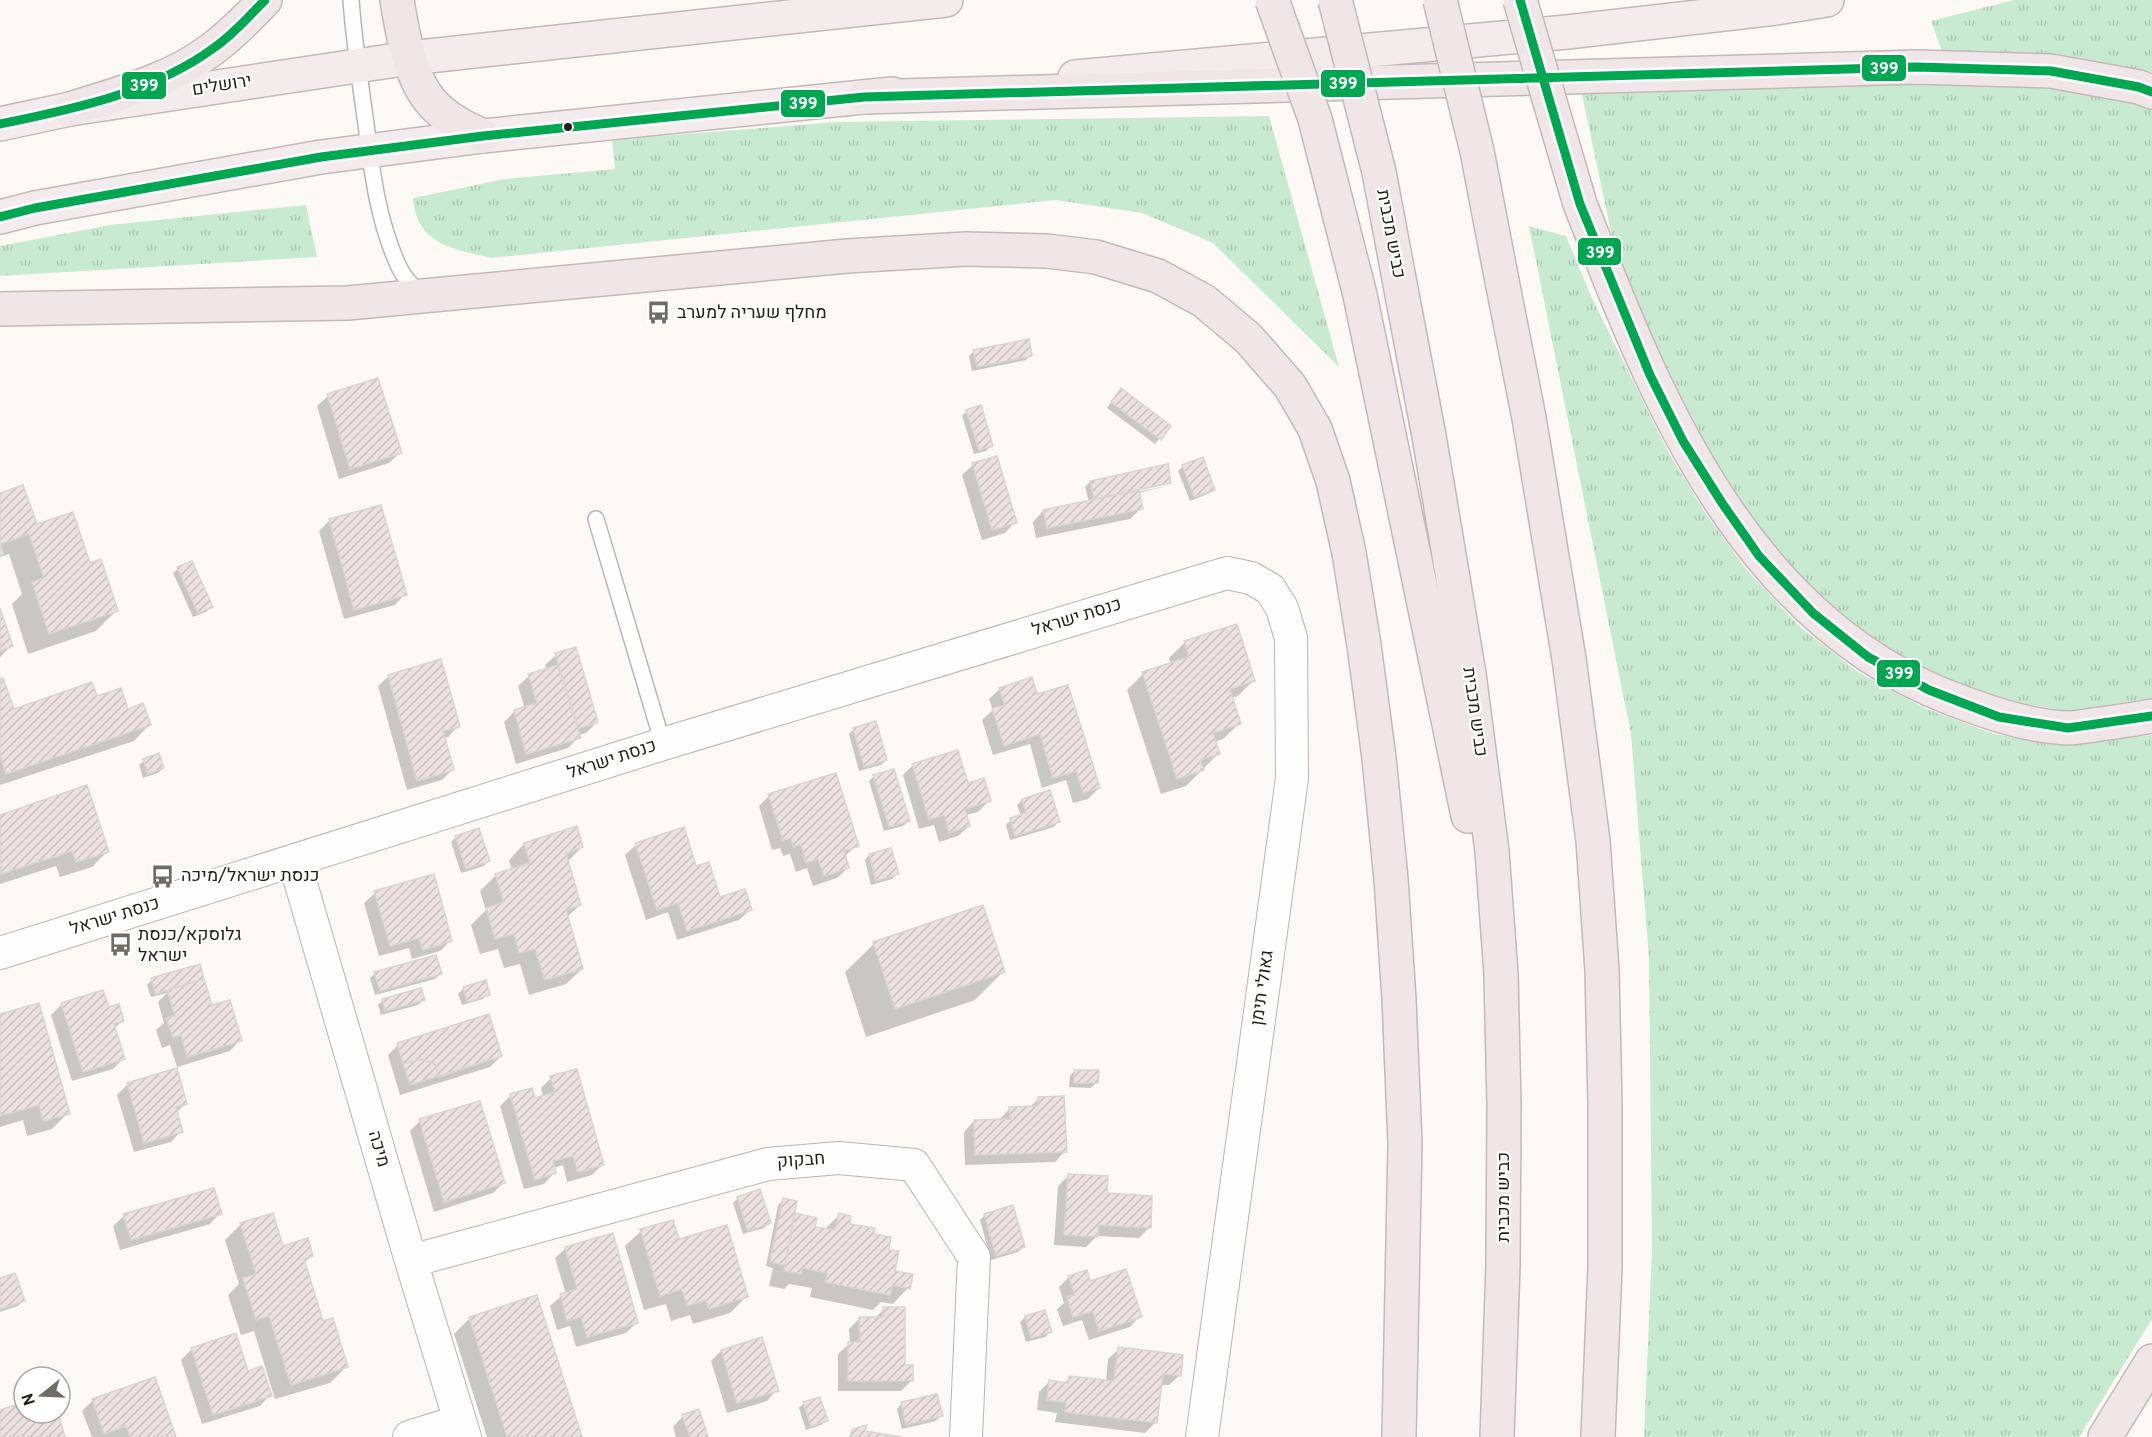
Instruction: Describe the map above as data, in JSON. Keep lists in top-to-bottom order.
{
  "streets": {
    "highway": ["ירושלים", "כביש מכבית"],
    "street": [
      "כנסת ישראל",
      "גאולי תימן",
      "מיכה",
      "חבקוק"
    ]
  },
  "crossings": [
    ["כנסת ישראל", "גאולי תימן"],
    ["כנסת ישראל", "מיכה"],
    ["מיכה", "חבקוק"]
  ],
  "places": {
    "bus stop": ["מחלף שעריה למערב", "כנסת ישראל/מיכה", "גלוסקא/כנסת ישראל"]
  },
  "lines": ["transit line 399"],
  "north": "left"
}
